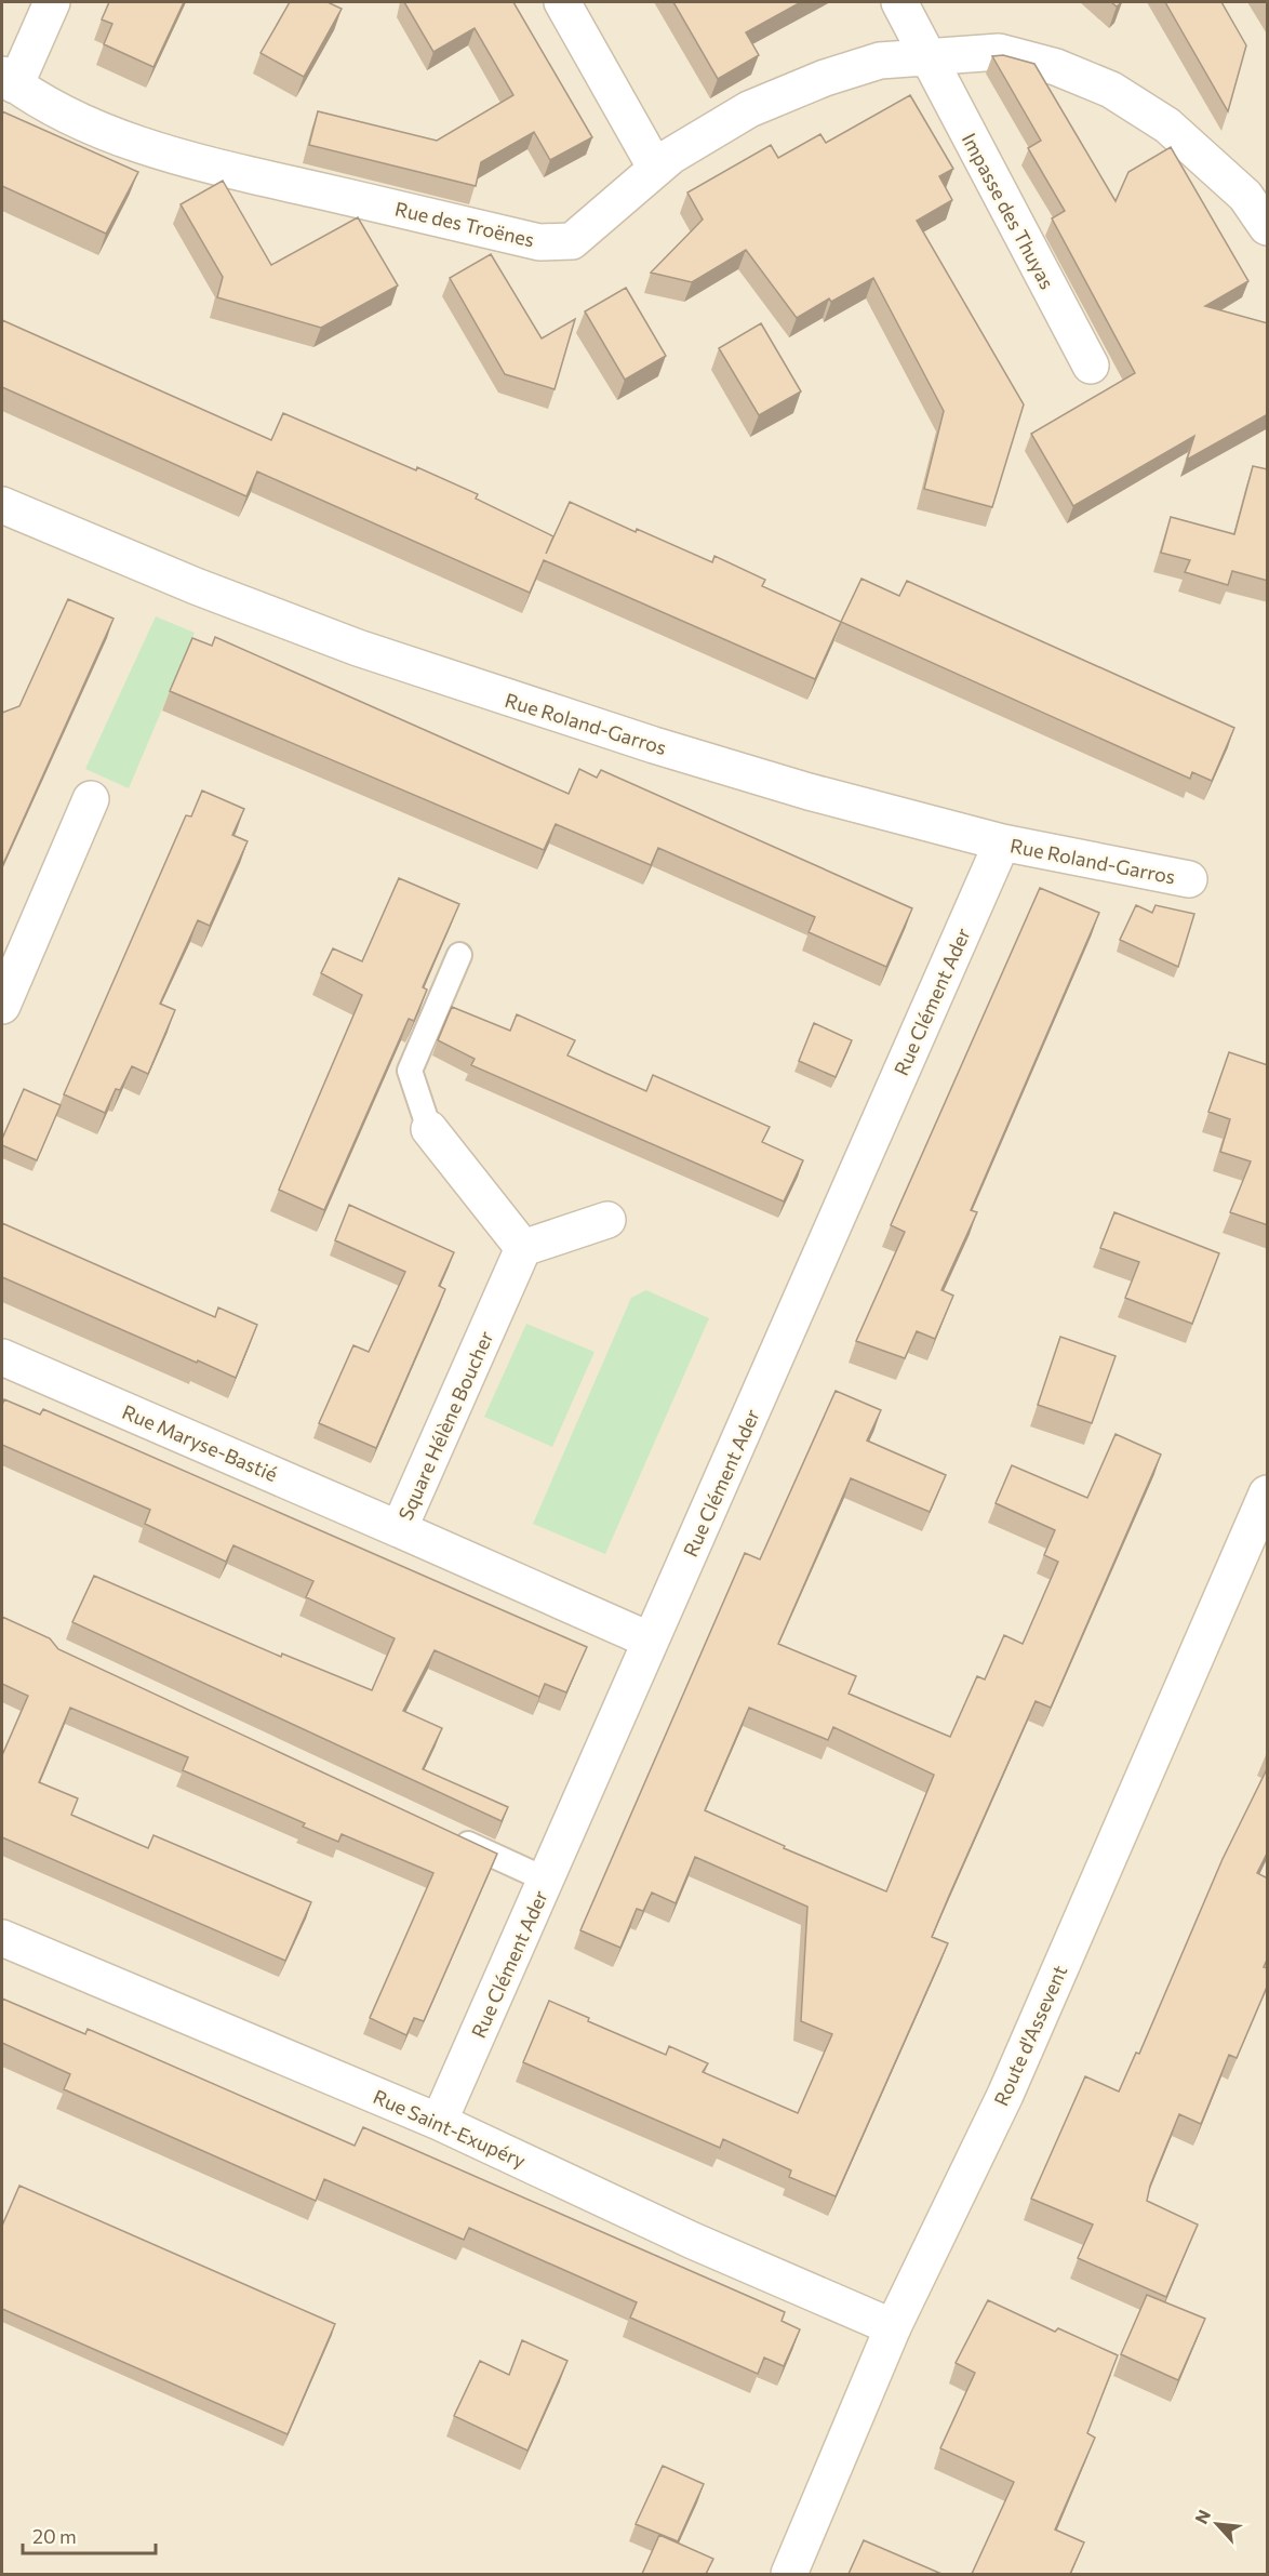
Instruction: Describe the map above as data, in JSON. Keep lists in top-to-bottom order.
{
  "streets": {
    "street": [
      "Impasse des Thuyas",
      "Rue des Troënes",
      "Rue Roland-Garros",
      "Rue Clément Ader",
      "Square Hélène Boucher",
      "Rue Maryse-Bastié",
      "Route d'Assevent",
      "Rue Saint-Exupéry"
    ]
  },
  "crossings": [
    ["Impasse des Thuyas", "Rue des Troënes"],
    ["Rue Roland-Garros", "Rue Clément Ader"],
    ["Rue Clément Ader", "Square Hélène Boucher"],
    ["Rue Clément Ader", "Rue Saint-Exupéry"],
    ["Square Hélène Boucher", "Rue Maryse-Bastié"],
    ["Route d'Assevent", "Rue Saint-Exupéry"]
  ],
  "scale_bar": "20 m",
  "north": "top left"
}
